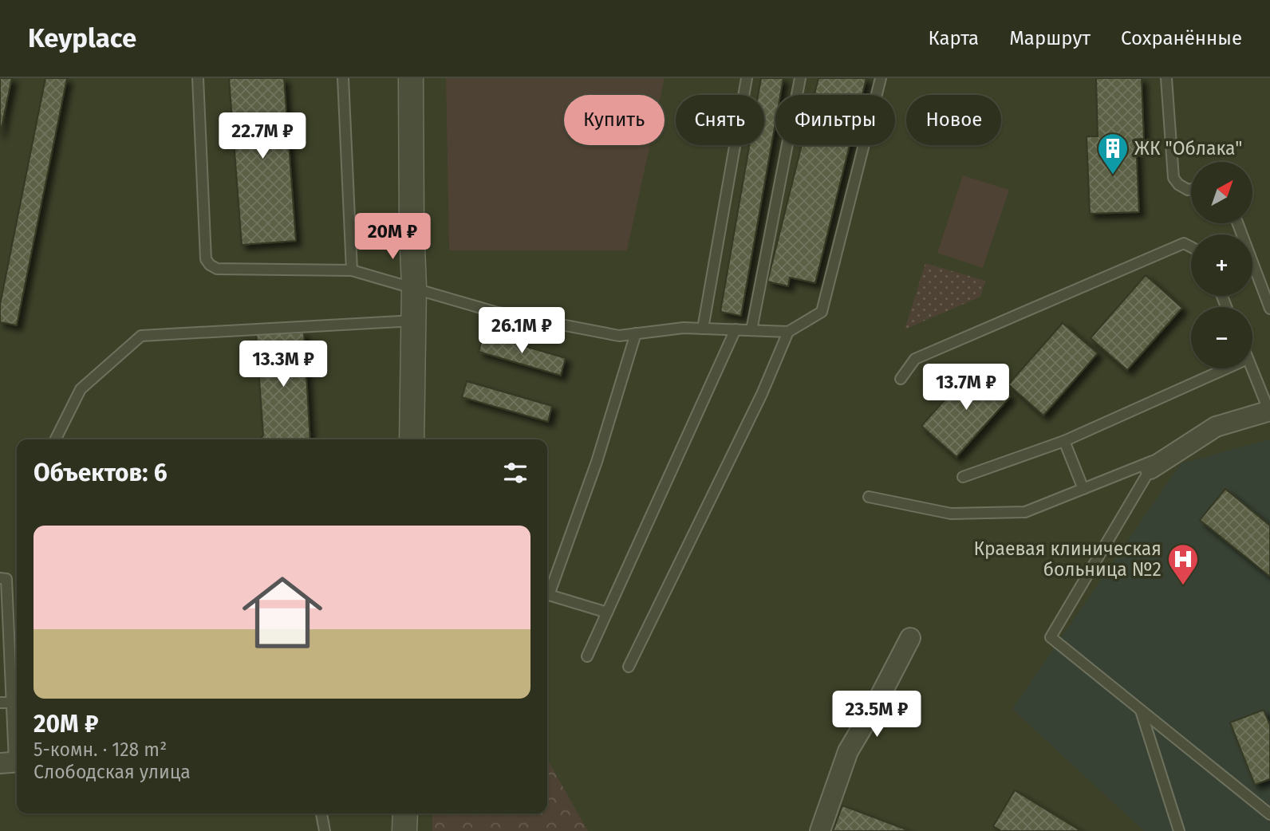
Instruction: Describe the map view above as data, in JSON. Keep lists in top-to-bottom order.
{
  "places": {
    "building": ["ЖК \"Облака\""],
    "hospital": ["Краевая клиническая больница №2"]
  },
  "north": "top right",
  "page": {
    "header": "Keyplace",
    "nav": ["Карта", "Маршрут", "Сохранённые"],
    "chip": [
      "Купить",
      "Снять",
      "Фильтры",
      "Новое"
    ],
    "price": [
      "22.7M ₽",
      "20M ₽",
      "26.1M ₽",
      "13.3M ₽",
      "13.7M ₽",
      "23.5M ₽"
    ],
    "map_buttons": ["+", "−"],
    "heading": "Объектов: 6",
    "list": [
      {
        "name": "20M ₽",
        "note": "5-комн. · 128 m² · Слободская улица"
      }
    ]
  }
}
